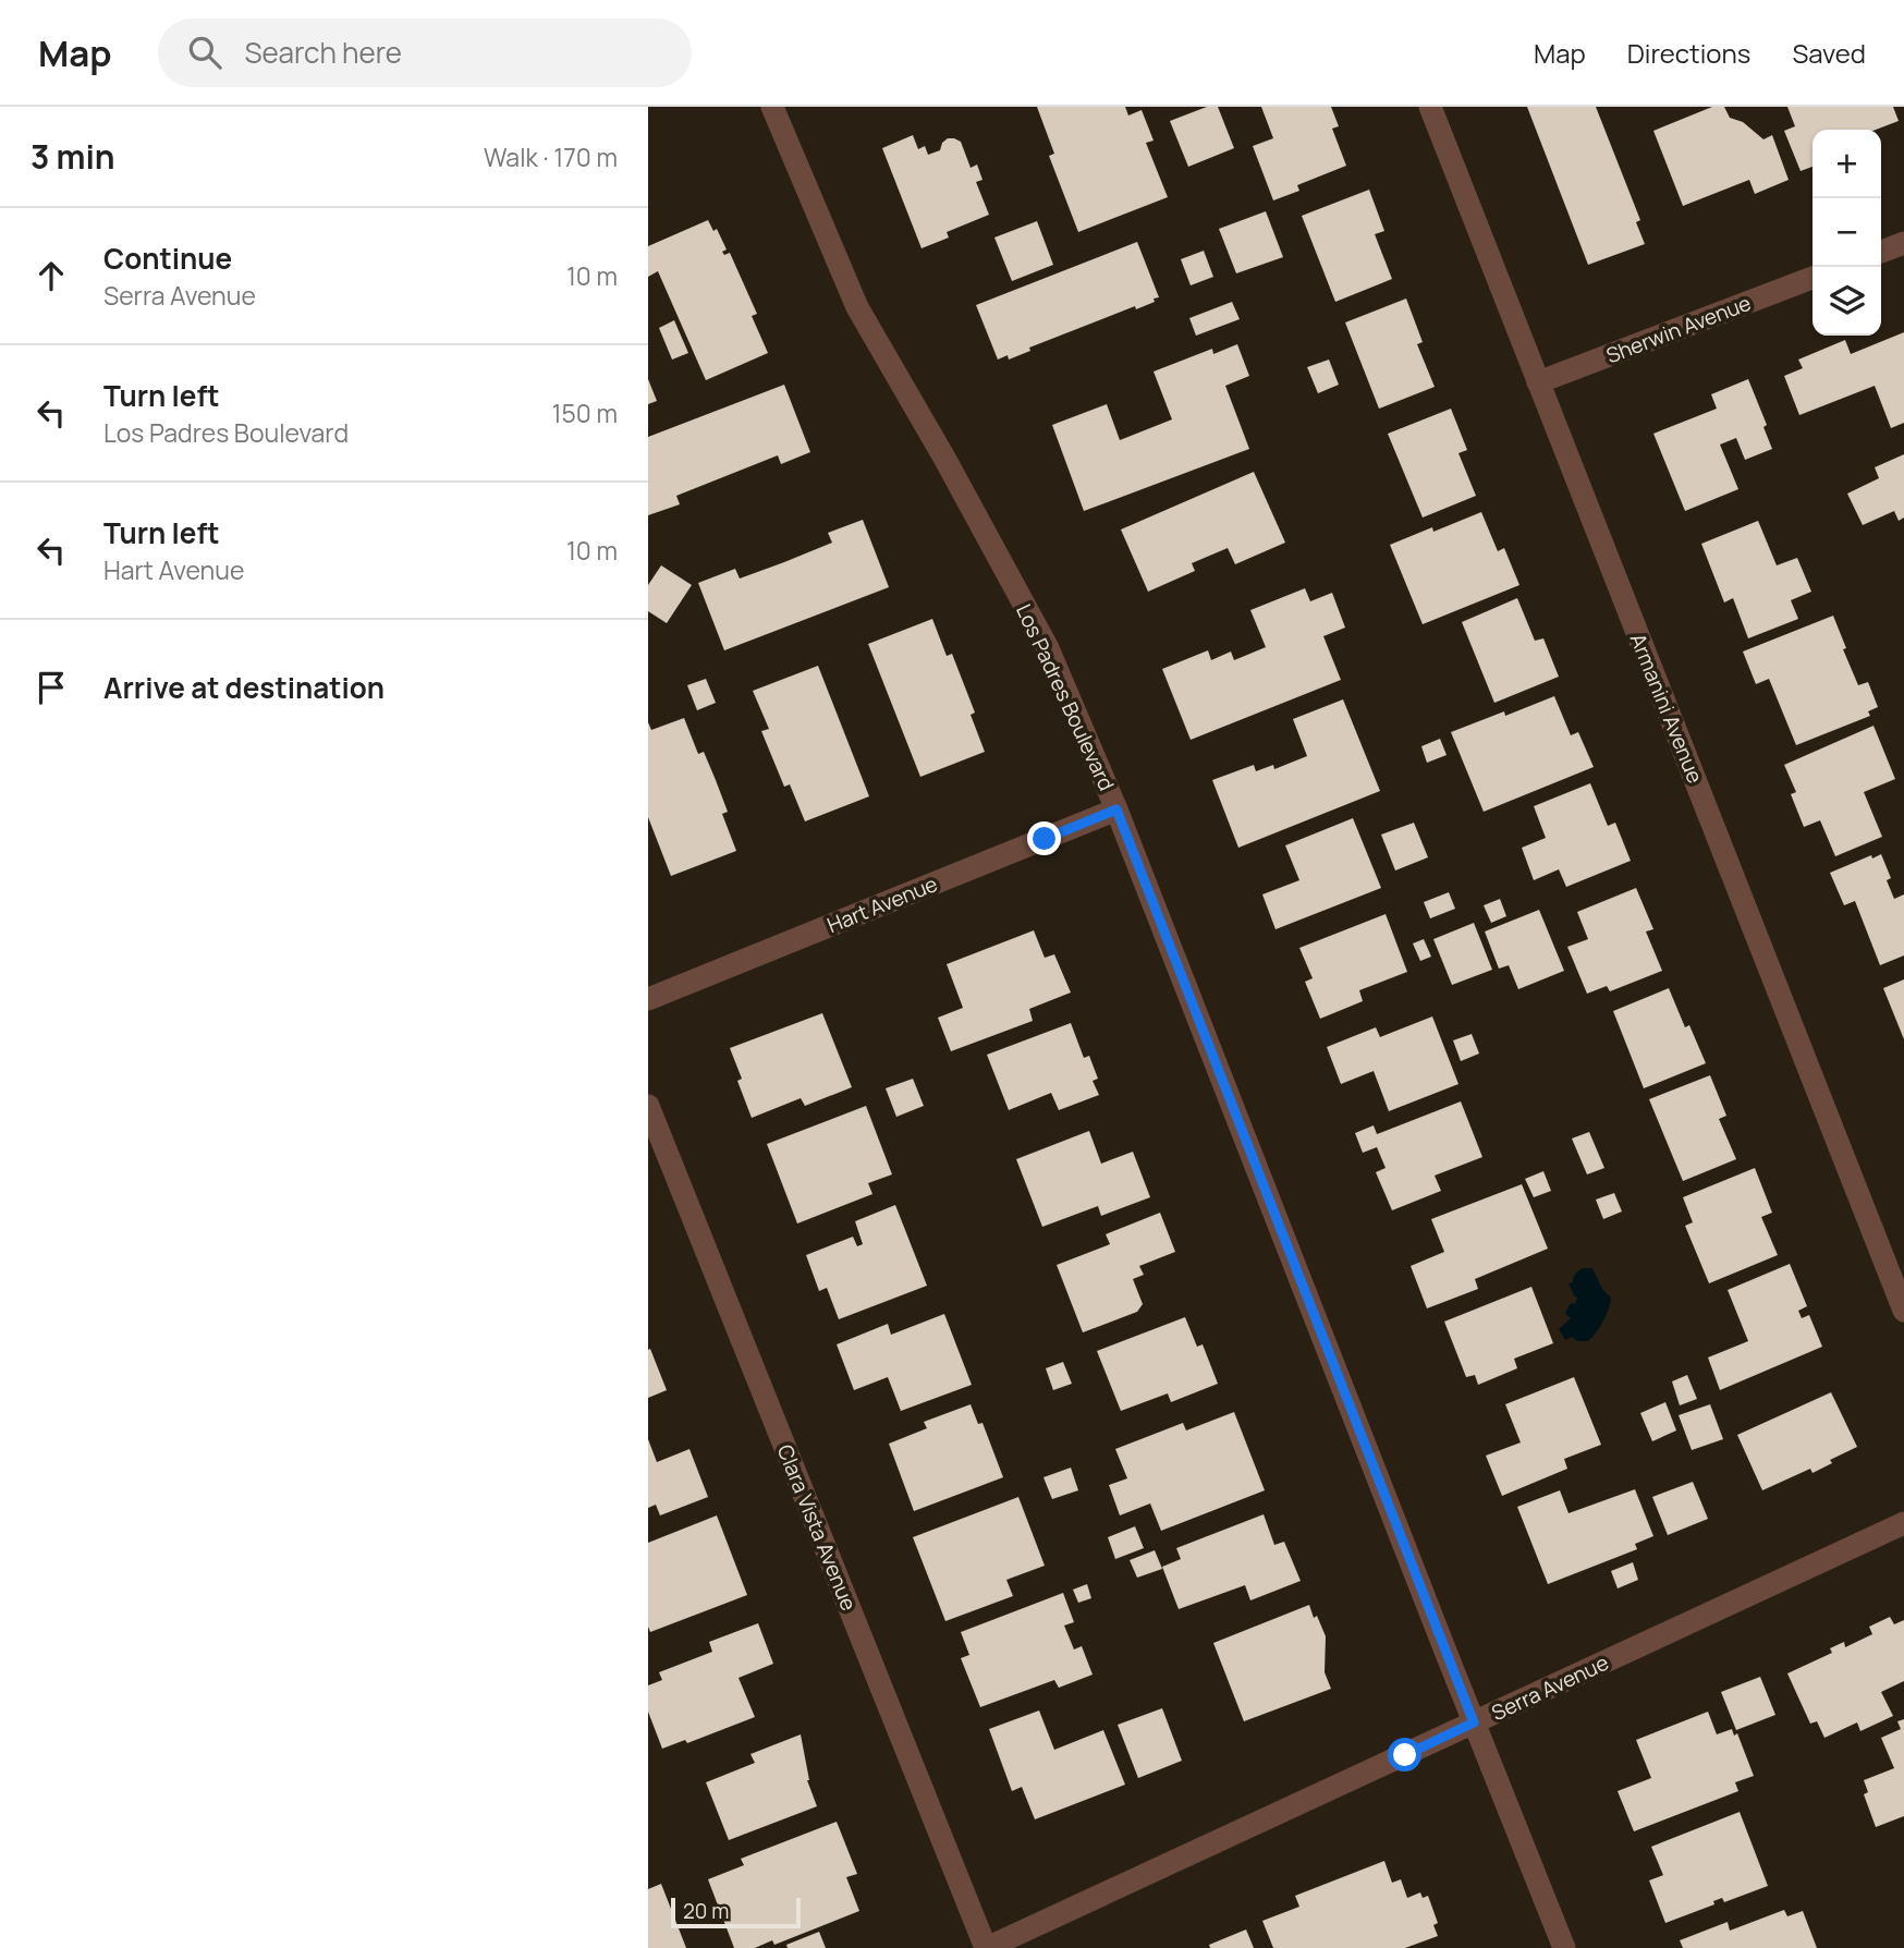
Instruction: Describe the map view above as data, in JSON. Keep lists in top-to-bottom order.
{
  "streets": {
    "street": [
      "Sherwin Avenue",
      "Los Padres Boulevard",
      "Armanini Avenue",
      "Hart Avenue",
      "Clara Vista Avenue",
      "Serra Avenue"
    ]
  },
  "crossings": [
    ["Sherwin Avenue", "Armanini Avenue"],
    ["Los Padres Boulevard", "Hart Avenue"],
    ["Los Padres Boulevard", "Serra Avenue"],
    ["Clara Vista Avenue", "Serra Avenue"]
  ],
  "scale_bar": "20 m",
  "page": {
    "header": "Map",
    "search": "Search here",
    "nav": ["Map", "Directions", "Saved"],
    "heading": ["3 min", "Walk · 170 m"],
    "map_buttons": ["+", "−"],
    "list": [
      ["Continue", "Serra Avenue", "10 m"],
      ["Turn left", "Los Padres Boulevard", "150 m"],
      ["Turn left", "Hart Avenue", "10 m"],
      "Arrive at destination"
    ],
    "scale": "20 m"
  }
}
